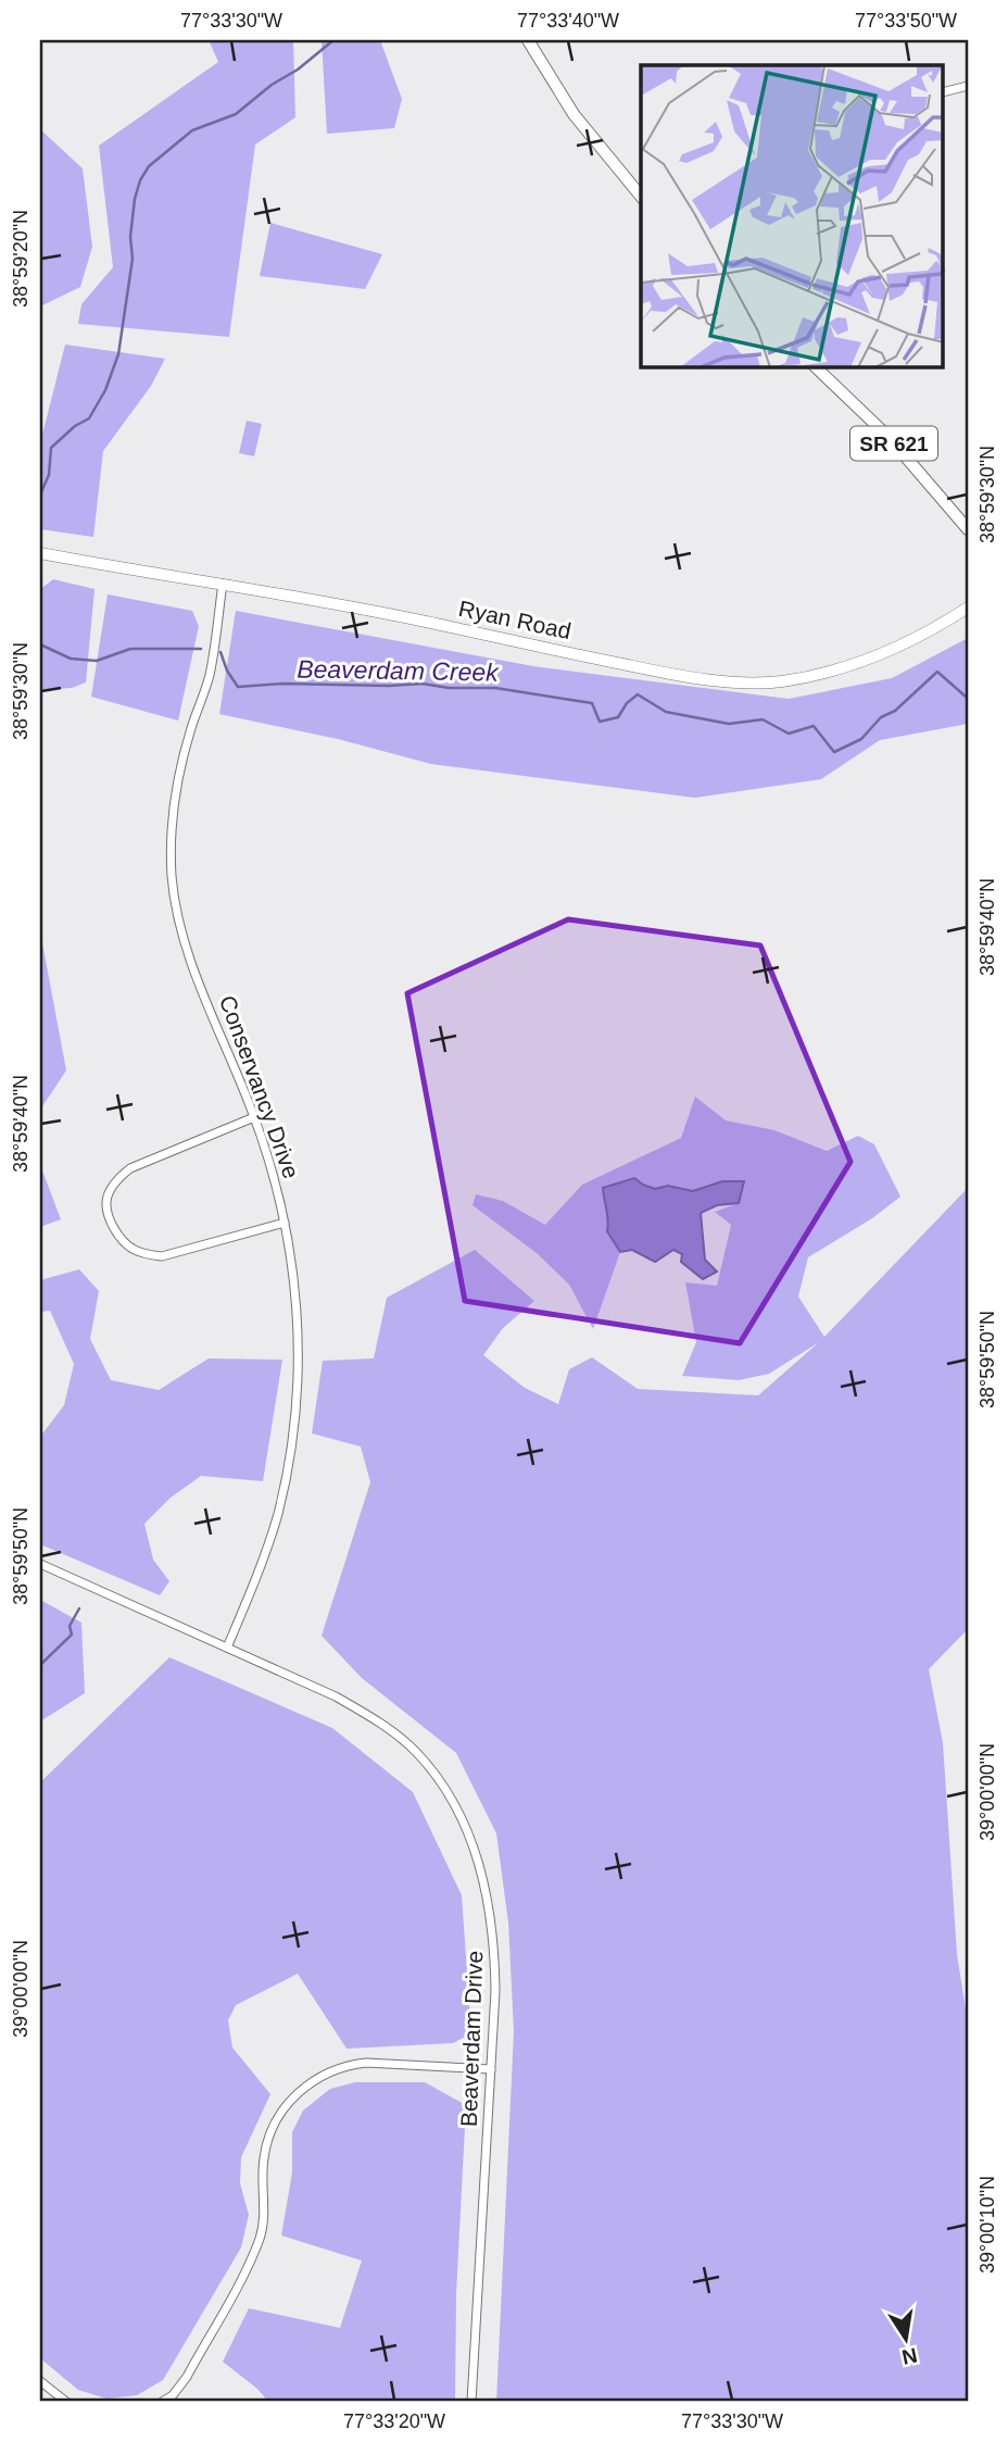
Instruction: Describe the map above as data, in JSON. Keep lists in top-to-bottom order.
{
  "streets": {
    "main road": ["SR 621", "Ryan Road"],
    "street": ["Conservancy Drive", "Beaverdam Drive"]
  },
  "crossings": [
    ["Ryan Road", "Conservancy Drive"],
    ["Conservancy Drive", "Beaverdam Drive"]
  ],
  "water": ["Beaverdam Creek"],
  "north": "bottom",
  "coordinates": [
    "77°33'30\"W",
    "77°33'40\"W",
    "77°33'50\"W",
    "38°59'20\"N",
    "38°59'30\"N",
    "38°59'40\"N",
    "38°59'50\"N",
    "39°00'00\"N",
    "39°00'10\"N",
    "77°33'20\"W"
  ]
}
